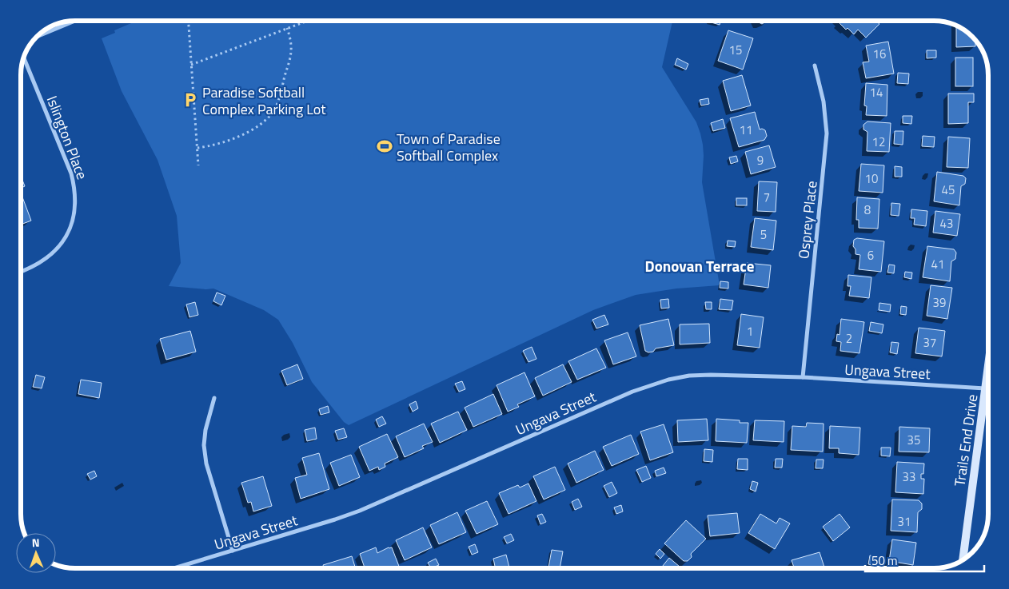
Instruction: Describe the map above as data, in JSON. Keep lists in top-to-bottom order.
{
  "streets": {
    "street": [
      "Islington Place",
      "Osprey Place",
      "Ungava Street",
      "Trails End Drive"
    ]
  },
  "crossings": [
    ["Osprey Place", "Ungava Street"],
    ["Ungava Street", "Trails End Drive"]
  ],
  "districts": ["Donovan Terrace"],
  "places": {
    "parking": ["Paradise Softball Complex Parking Lot"],
    "sports": ["Town of Paradise Softball Complex"]
  },
  "house_numbers": [
    "15",
    "16",
    "14",
    "11",
    "12",
    "9",
    "10",
    "45",
    "7",
    "8",
    "43",
    "5",
    "6",
    "41",
    "39",
    "1",
    "2",
    "37",
    "35",
    "33",
    "31"
  ],
  "scale_bar": "50 m",
  "north": "top"
}
